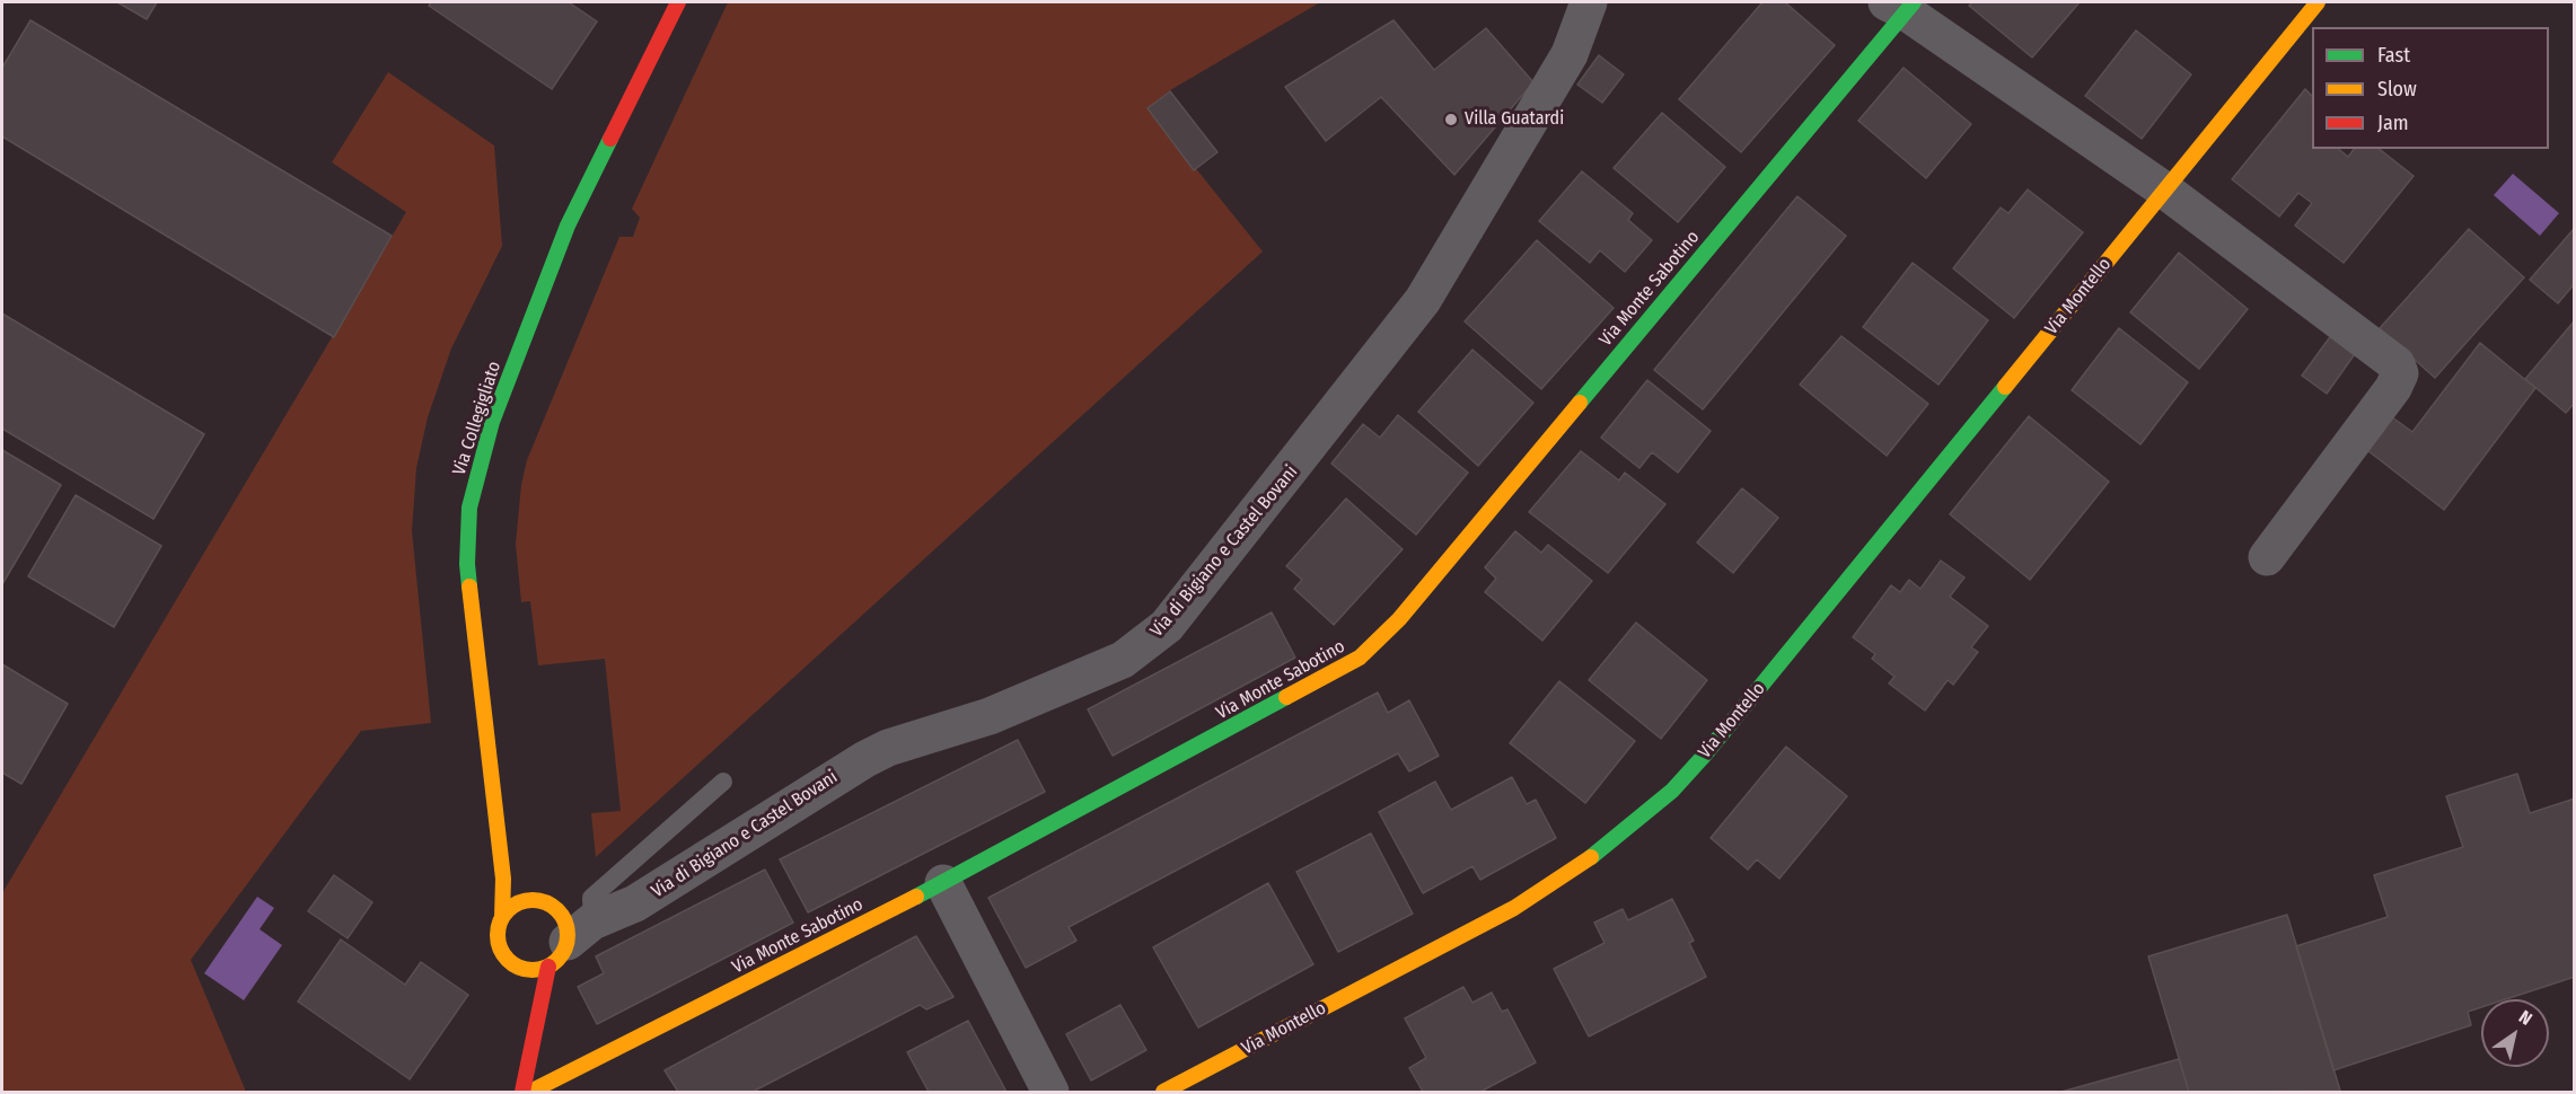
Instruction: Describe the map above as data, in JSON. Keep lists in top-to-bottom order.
{
  "streets": {
    "street": [
      "Via Monte Sabotino",
      "Via Montello",
      "Via Collegigliato",
      "Via di Bigiano e Castel Bovani"
    ]
  },
  "crossings": [
    ["Via Collegigliato", "Via di Bigiano e Castel Bovani"]
  ],
  "places": ["Villa Guatardi"],
  "legend": ["Fast", "Slow", "Jam"],
  "north": "top right"
}
